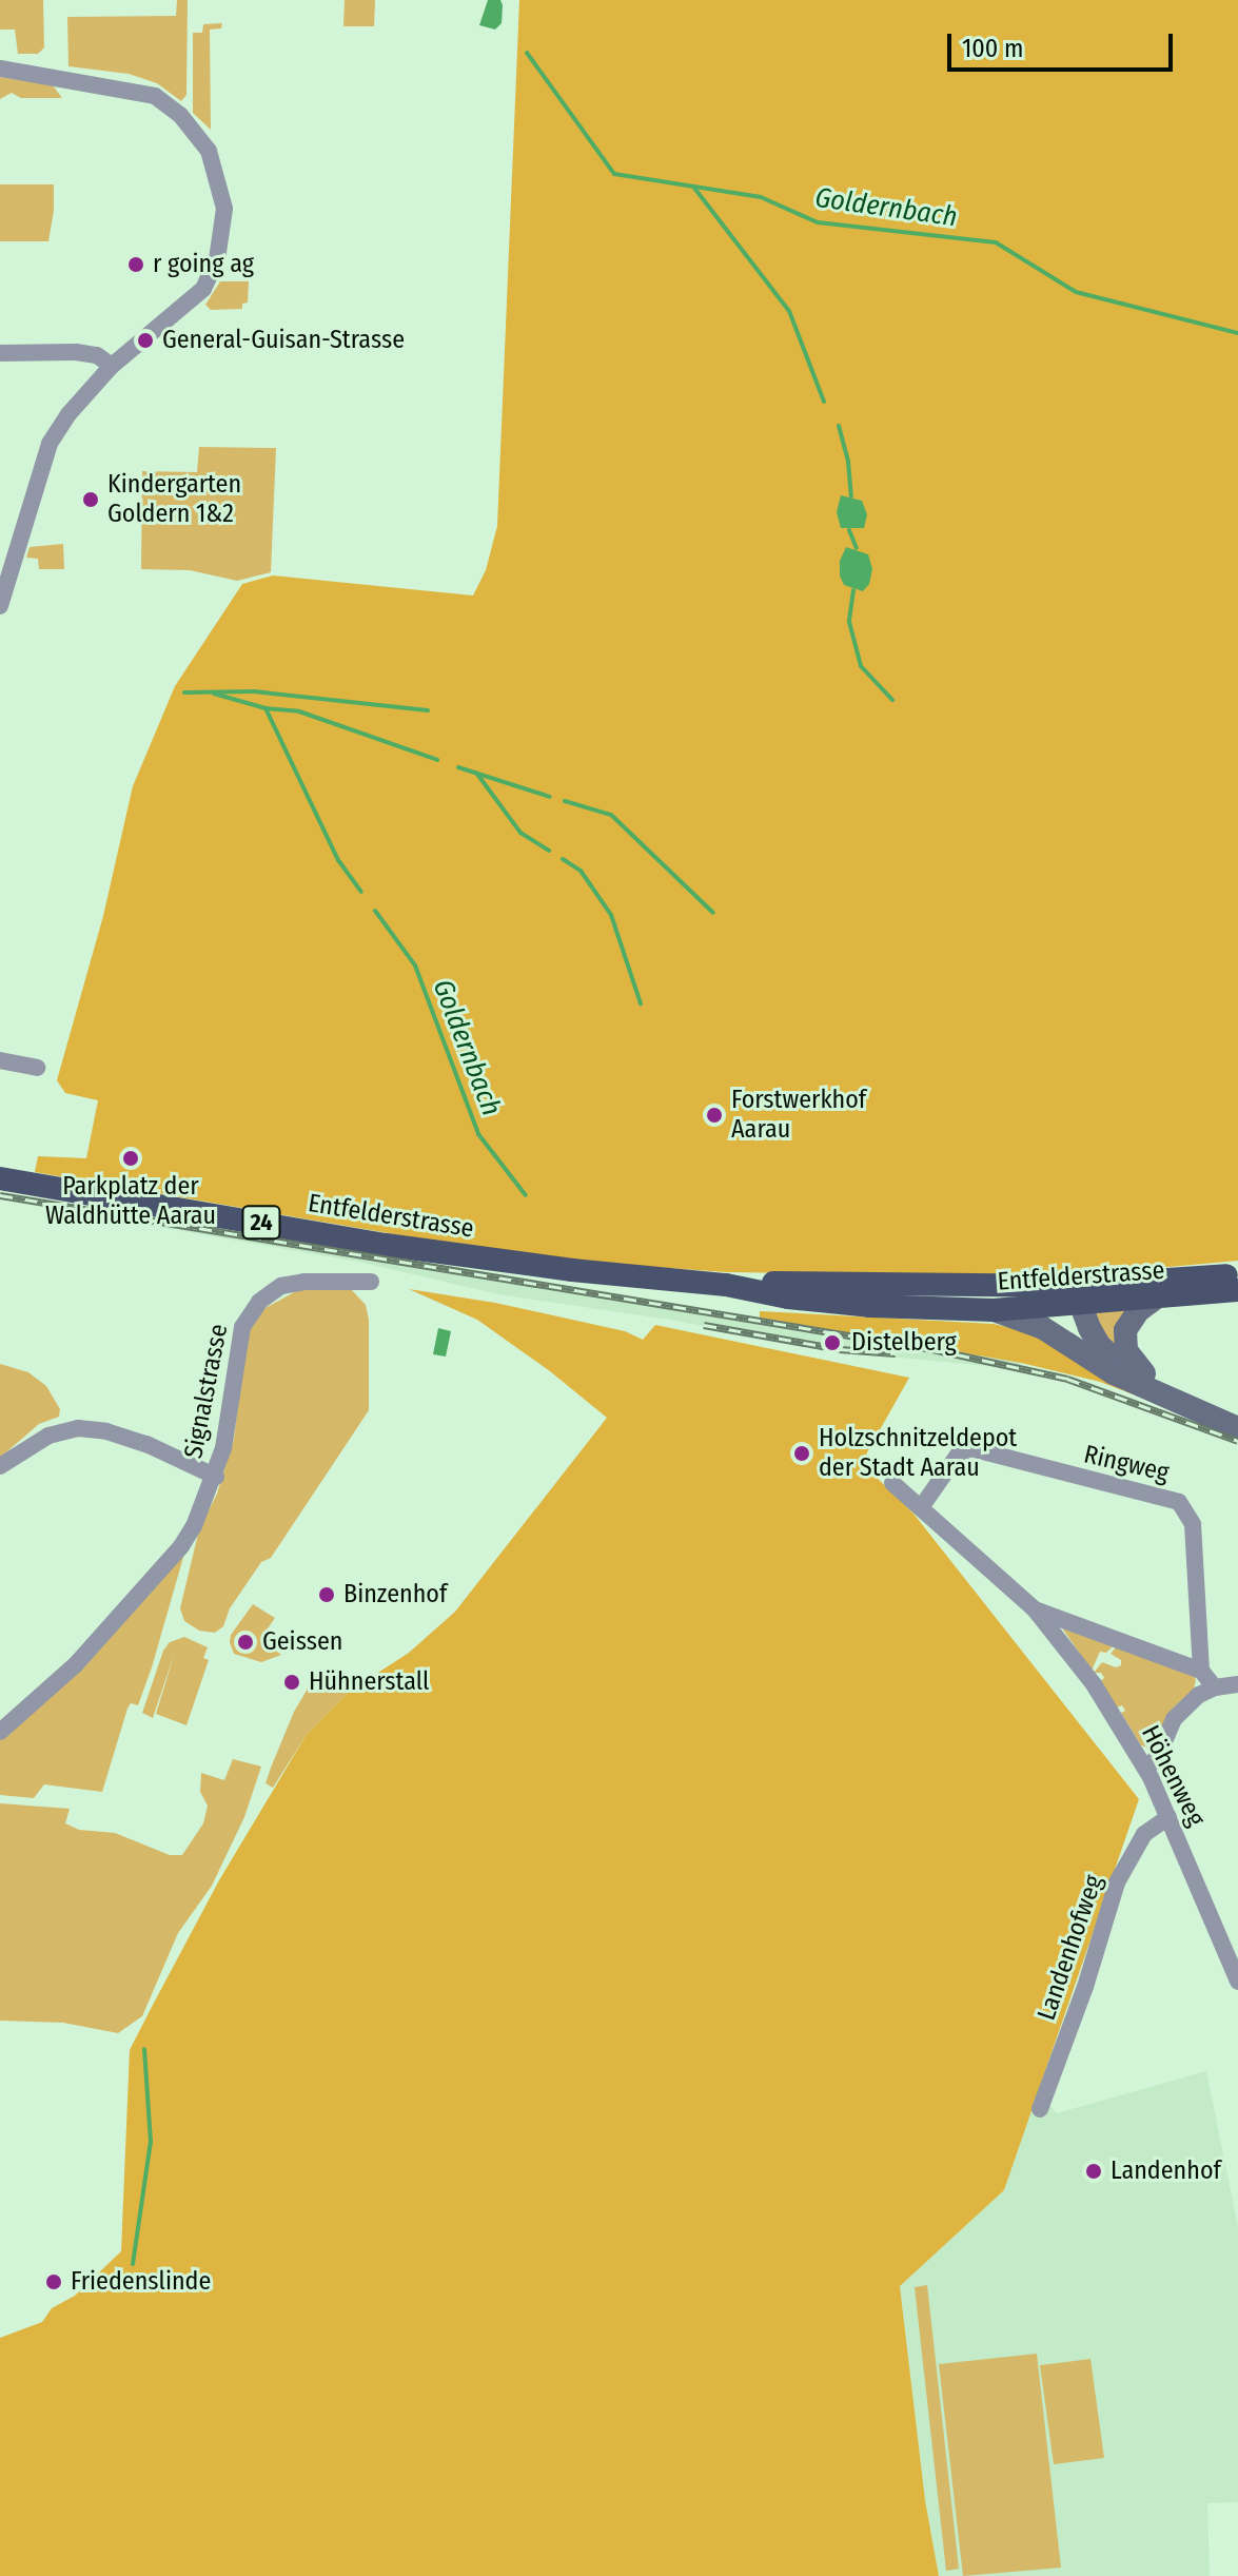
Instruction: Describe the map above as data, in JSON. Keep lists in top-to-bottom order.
{
  "streets": {
    "main road": ["Entfelderstrasse", "24"],
    "street": [
      "Signalstrasse",
      "Ringweg",
      "Höhenweg",
      "Landenhofweg"
    ]
  },
  "crossings": [
    ["Entfelderstrasse", "24"],
    ["Höhenweg", "Landenhofweg"]
  ],
  "water": ["Goldernbach"],
  "places": [
    "r going ag",
    "General-Guisan-Strasse",
    "Kindergarten Goldern 1&2",
    "Forstwerkhof Aarau",
    "Parkplatz der Waldhütte Aarau",
    "Distelberg",
    "Holzschnitzeldepot der Stadt Aarau",
    "Binzenhof",
    "Geissen",
    "Hühnerstall",
    "Landenhof",
    "Friedenslinde"
  ],
  "scale_bar": "100 m"
}
